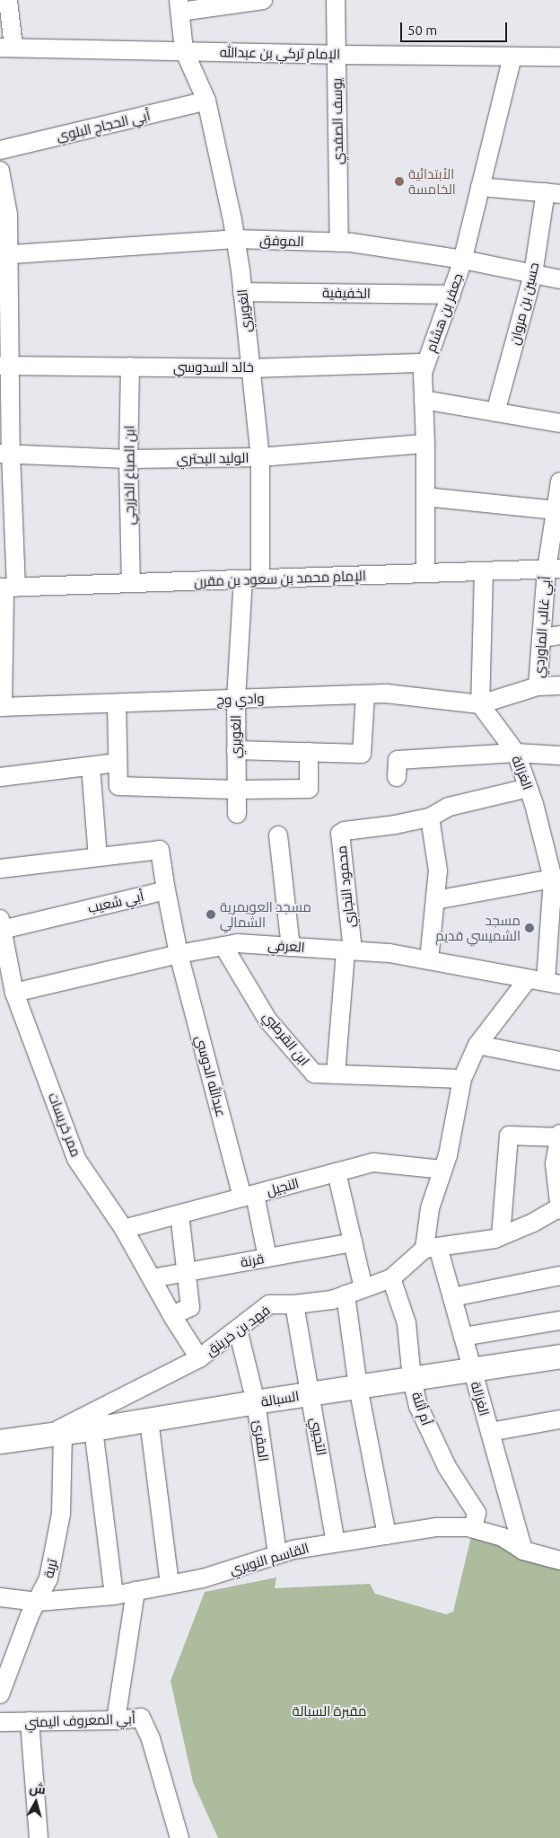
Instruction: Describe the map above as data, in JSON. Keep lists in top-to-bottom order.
{
  "streets": {
    "main road": ["السبالة"],
    "street": [
      "الإمام تركي بن عبدالله",
      "يوسف الصفدي",
      "أبي الحجاج البلوي",
      "الموفق",
      "الخفيفية",
      "حسين بن مروان",
      "الغويري",
      "جعفر بن هشام",
      "خالد السدوسي",
      "الوليد البحتري",
      "ابن الصباغ الخزرجي",
      "الإمام محمد بن سعود بن مقرن",
      "أبي غالب الماوردي",
      "وادي وج",
      "الغزالة",
      "محمود النجاري",
      "أبي شعيب",
      "العرفي",
      "ابن القرطبي",
      "عبدالله الدوسي",
      "ممر خريسات",
      "النجيل",
      "قرنة",
      "فهد بن خرينق",
      "أم أثلة",
      "التجيبي",
      "المقرئ",
      "القاسم النويري",
      "تربة",
      "أبي المعروف اليمني"
    ]
  },
  "crossings": [
    ["الإمام تركي بن عبدالله", "يوسف الصفدي"],
    ["الإمام تركي بن عبدالله", "الغويري"],
    ["الإمام تركي بن عبدالله", "جعفر بن هشام"],
    ["يوسف الصفدي", "الموفق"],
    ["أبي الحجاج البلوي", "الغويري"],
    ["الموفق", "حسين بن مروان"],
    ["الموفق", "الغويري"],
    ["الموفق", "جعفر بن هشام"],
    ["الخفيفية", "الغويري"],
    ["الخفيفية", "جعفر بن هشام"],
    ["الغويري", "خالد السدوسي"],
    ["الغويري", "الوليد البحتري"],
    ["الغويري", "الإمام محمد بن سعود بن مقرن"],
    ["الغويري", "وادي وج"],
    ["جعفر بن هشام", "خالد السدوسي"],
    ["جعفر بن هشام", "الوليد البحتري"],
    ["جعفر بن هشام", "الإمام محمد بن سعود بن مقرن"],
    ["خالد السدوسي", "ابن الصباغ الخزرجي"],
    ["الوليد البحتري", "ابن الصباغ الخزرجي"],
    ["ابن الصباغ الخزرجي", "الإمام محمد بن سعود بن مقرن"],
    ["الإمام محمد بن سعود بن مقرن", "أبي غالب الماوردي"],
    ["أبي غالب الماوردي", "وادي وج"],
    ["أبي غالب الماوردي", "الغزالة"],
    ["وادي وج", "الغزالة"],
    ["الغزالة", "محمود النجاري"],
    ["الغزالة", "العرفي"],
    ["الغزالة", "ابن القرطبي"],
    ["الغزالة", "النجيل"],
    ["الغزالة", "فهد بن خرينق"],
    ["الغزالة", "السبالة"],
    ["الغزالة", "القاسم النويري"],
    ["محمود النجاري", "العرفي"],
    ["أبي شعيب", "ممر خريسات"],
    ["العرفي", "ابن القرطبي"],
    ["العرفي", "عبدالله الدوسي"],
    ["العرفي", "ممر خريسات"],
    ["عبدالله الدوسي", "النجيل"],
    ["عبدالله الدوسي", "قرنة"],
    ["ممر خريسات", "النجيل"],
    ["ممر خريسات", "قرنة"],
    ["ممر خريسات", "فهد بن خرينق"],
    ["فهد بن خرينق", "السبالة"],
    ["فهد بن خرينق", "أم أثلة"],
    ["فهد بن خرينق", "التجيبي"],
    ["فهد بن خرينق", "المقرئ"],
    ["فهد بن خرينق", "تربة"],
    ["السبالة", "أم أثلة"],
    ["السبالة", "التجيبي"],
    ["السبالة", "المقرئ"],
    ["السبالة", "تربة"],
    ["أم أثلة", "القاسم النويري"],
    ["التجيبي", "القاسم النويري"],
    ["المقرئ", "القاسم النويري"],
    ["القاسم النويري", "تربة"]
  ],
  "parks": ["مقبرة السبالة"],
  "places": ["الأبتدائية الخامسة", "مسجد العويمرية الشمالي", "مسجد الشميسي قديم"],
  "scale_bar": "50 m",
  "north": "top"
}
